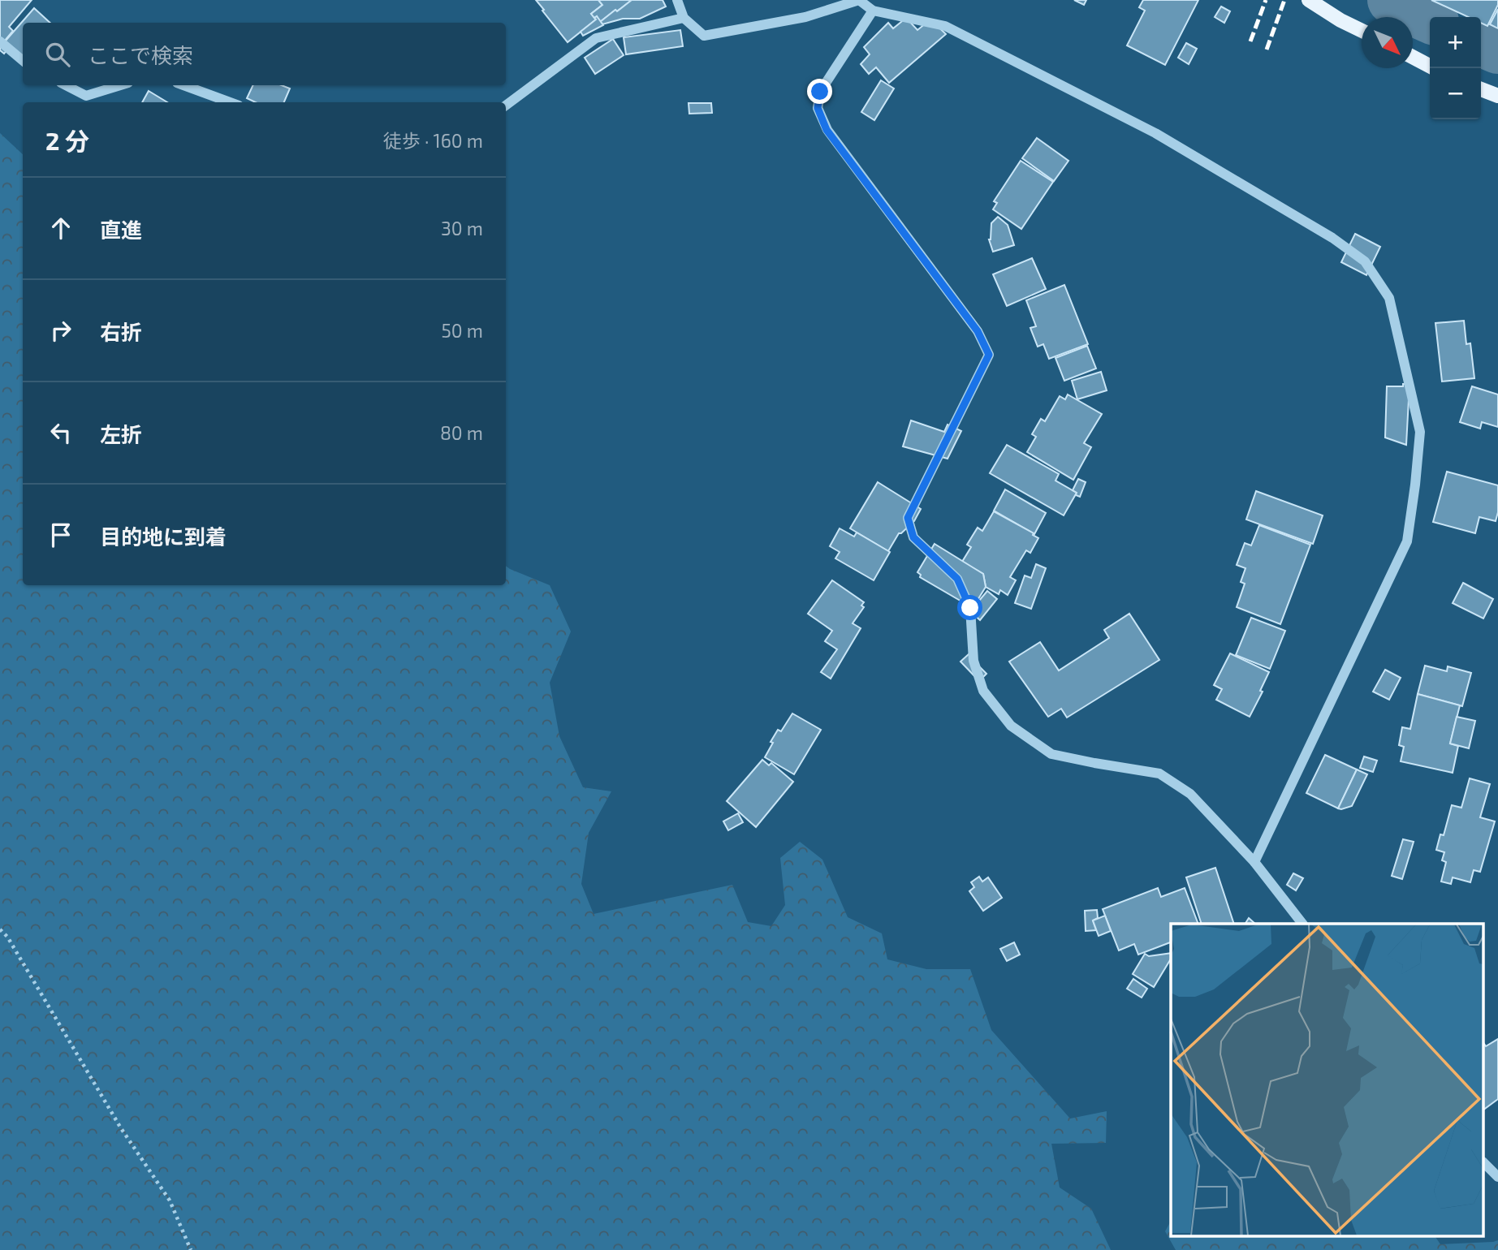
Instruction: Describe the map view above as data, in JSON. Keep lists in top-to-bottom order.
{
  "north": "bottom right",
  "page": {
    "map_buttons": ["+", "−"],
    "search": "ここで検索",
    "heading": ["2 分", "徒歩 · 160 m"],
    "list": [
      ["直進", "30 m"],
      ["右折", "50 m"],
      ["左折", "80 m"],
      "目的地に到着"
    ]
  }
}
